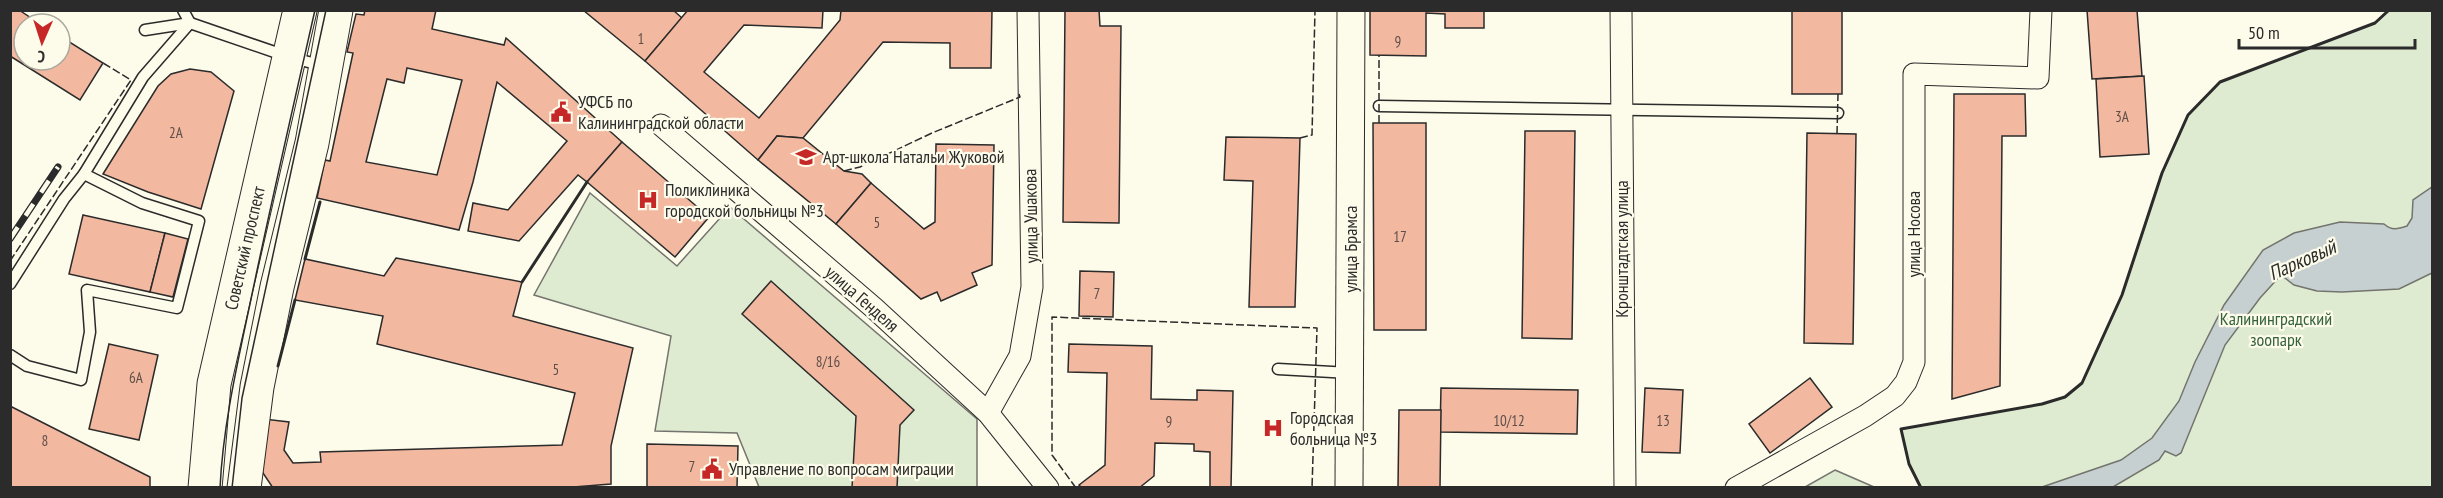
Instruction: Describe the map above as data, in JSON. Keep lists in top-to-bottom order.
{
  "streets": {
    "main road": ["Советский проспект"],
    "street": [
      "улица Ушакова",
      "улица Носова",
      "улица Брамса",
      "Кронштадтская улица",
      "улица Генделя"
    ]
  },
  "crossings": [
    ["улица Ушакова", "улица Генделя"]
  ],
  "water": ["Парковый"],
  "parks": ["Калининградский зоопарк"],
  "places": {
    "public building": ["УФСБ по Калининградской области", "Управление по вопросам миграции"],
    "school or university": ["Арт-школа Натальи Жуковой"],
    "hospital": ["Поликлиника городской больницы №3", "Городская больница №3"]
  },
  "house_numbers": [
    "1",
    "9",
    "3А",
    "2А",
    "5",
    "17",
    "7",
    "8/16",
    "5",
    "6А",
    "10/12",
    "13",
    "9",
    "8",
    "7"
  ],
  "scale_bar": "50 m",
  "north": "bottom"
}
